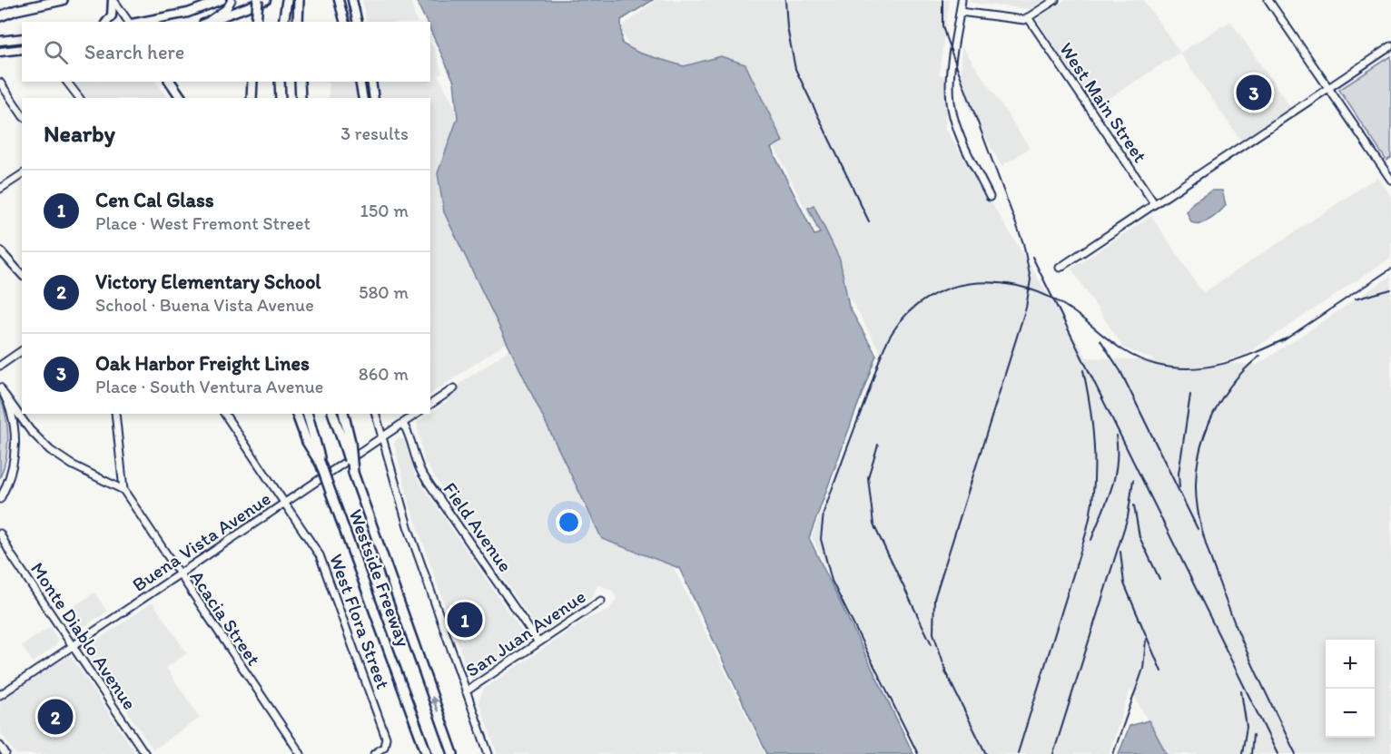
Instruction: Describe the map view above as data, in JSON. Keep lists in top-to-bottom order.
{
  "streets": {
    "highway": ["Westside Freeway"],
    "street": [
      "West Main Street",
      "Field Avenue",
      "Buena Vista Avenue",
      "Acacia Street",
      "West Flora Street",
      "San Juan Avenue",
      "Monte Diablo Avenue"
    ]
  },
  "crossings": [
    ["Field Avenue", "Buena Vista Avenue"],
    ["Field Avenue", "San Juan Avenue"],
    ["Buena Vista Avenue", "Acacia Street"],
    ["Buena Vista Avenue", "West Flora Street"],
    ["Buena Vista Avenue", "Monte Diablo Avenue"]
  ],
  "page": {
    "search": "Search here",
    "pins": ["3", "1", "2"],
    "heading": ["Nearby", "3 results"],
    "list": [
      {
        "mark": "1",
        "name": "Cen Cal Glass",
        "note": "Place · West Fremont Street",
        "value": "150 m"
      },
      {
        "mark": "2",
        "name": "Victory Elementary School",
        "note": "School · Buena Vista Avenue",
        "value": "580 m"
      },
      {
        "mark": "3",
        "name": "Oak Harbor Freight Lines",
        "note": "Place · South Ventura Avenue",
        "value": "860 m"
      }
    ],
    "map_buttons": ["+", "−"]
  }
}
